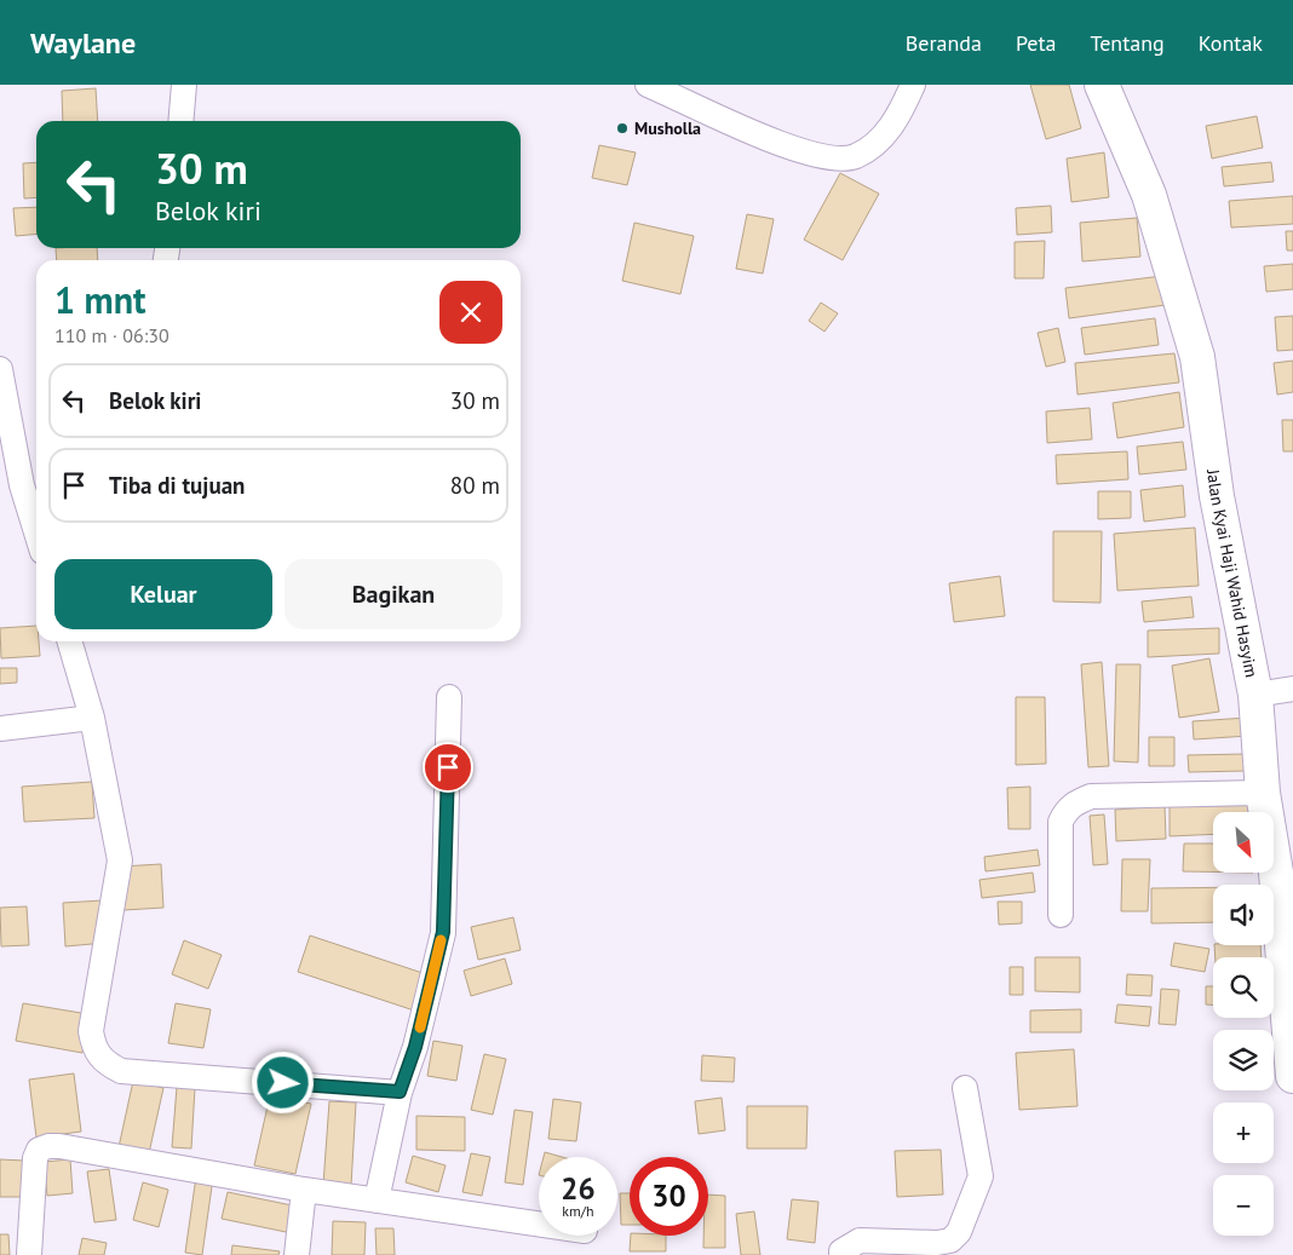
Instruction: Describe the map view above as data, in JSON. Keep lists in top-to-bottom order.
{
  "streets": {
    "highway": ["Jalan Kyai Haji Wahid Hasyim"]
  },
  "places": ["Musholla"],
  "north": "bottom right",
  "page": {
    "header": "Waylane",
    "nav": [
      "Beranda",
      "Peta",
      "Tentang",
      "Kontak"
    ],
    "turn": ["30 m", "Belok kiri"],
    "heading": ["1 mnt", "110 m · 06:30"],
    "list": [
      {
        "name": "Belok kiri",
        "value": "30 m"
      },
      {
        "name": "Tiba di tujuan",
        "value": "80 m"
      }
    ],
    "buttons": ["Keluar", "Bagikan"],
    "map_buttons": ["+", "−"],
    "speed": "26 km/h",
    "limit": "30"
  }
}
